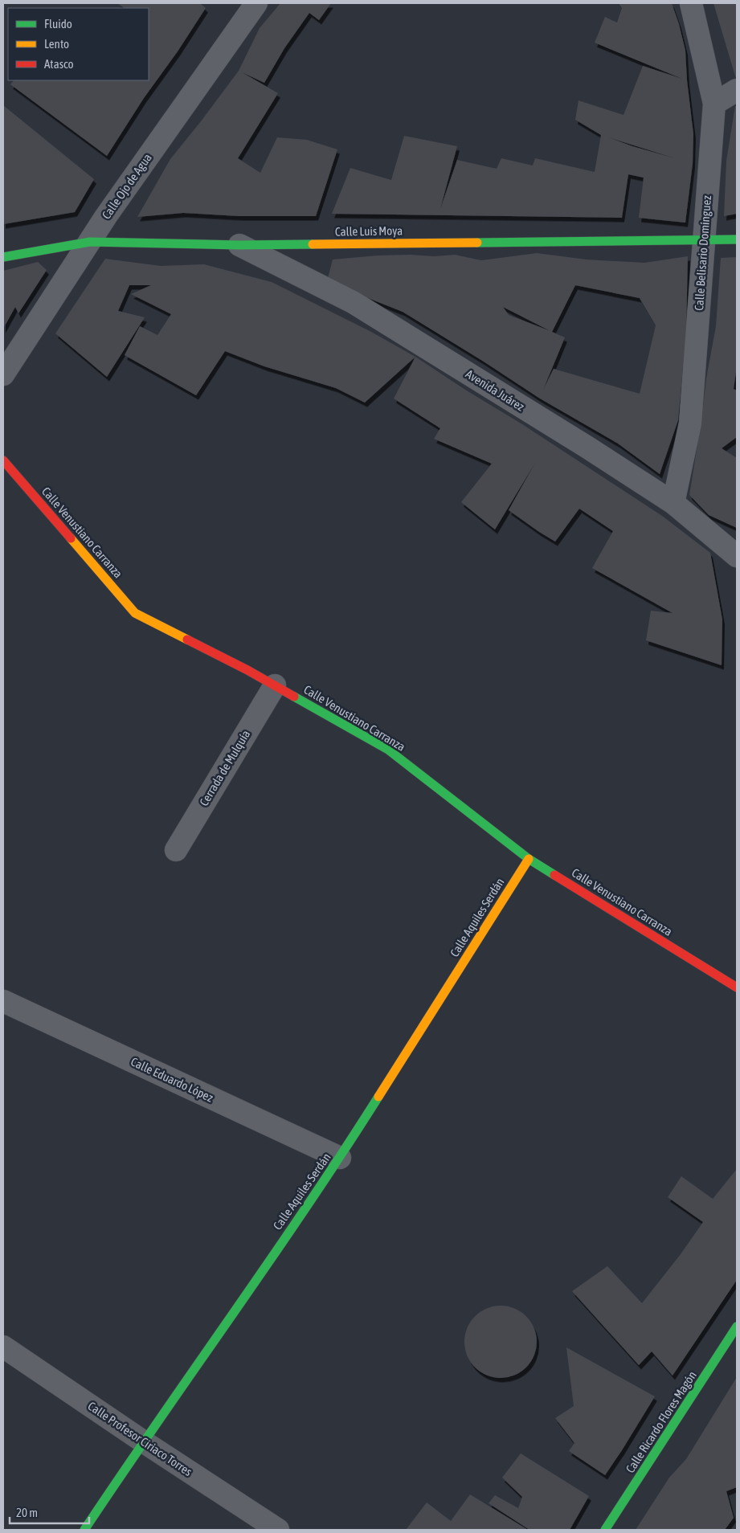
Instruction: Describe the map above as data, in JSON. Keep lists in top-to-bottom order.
{
  "streets": {
    "street": [
      "Calle Ojo de Agua",
      "Calle Luis Moya",
      "Calle Belisario Domínguez",
      "Avenida Juárez",
      "Calle Venustiano Carranza",
      "Cerrada de Mulquía",
      "Calle Aquiles Serdán",
      "Calle Eduardo López",
      "Calle Ricardo Flores Magón",
      "Calle Profesor Ciriaco Torres"
    ]
  },
  "crossings": [
    ["Calle Ojo de Agua", "Calle Luis Moya"],
    ["Calle Luis Moya", "Calle Belisario Domínguez"],
    ["Calle Luis Moya", "Avenida Juárez"],
    ["Calle Belisario Domínguez", "Avenida Juárez"],
    ["Calle Venustiano Carranza", "Cerrada de Mulquía"],
    ["Calle Venustiano Carranza", "Calle Aquiles Serdán"],
    ["Calle Aquiles Serdán", "Calle Eduardo López"],
    ["Calle Aquiles Serdán", "Calle Profesor Ciriaco Torres"]
  ],
  "legend": ["Fluido", "Lento", "Atasco"],
  "scale_bar": "20 m"
}
